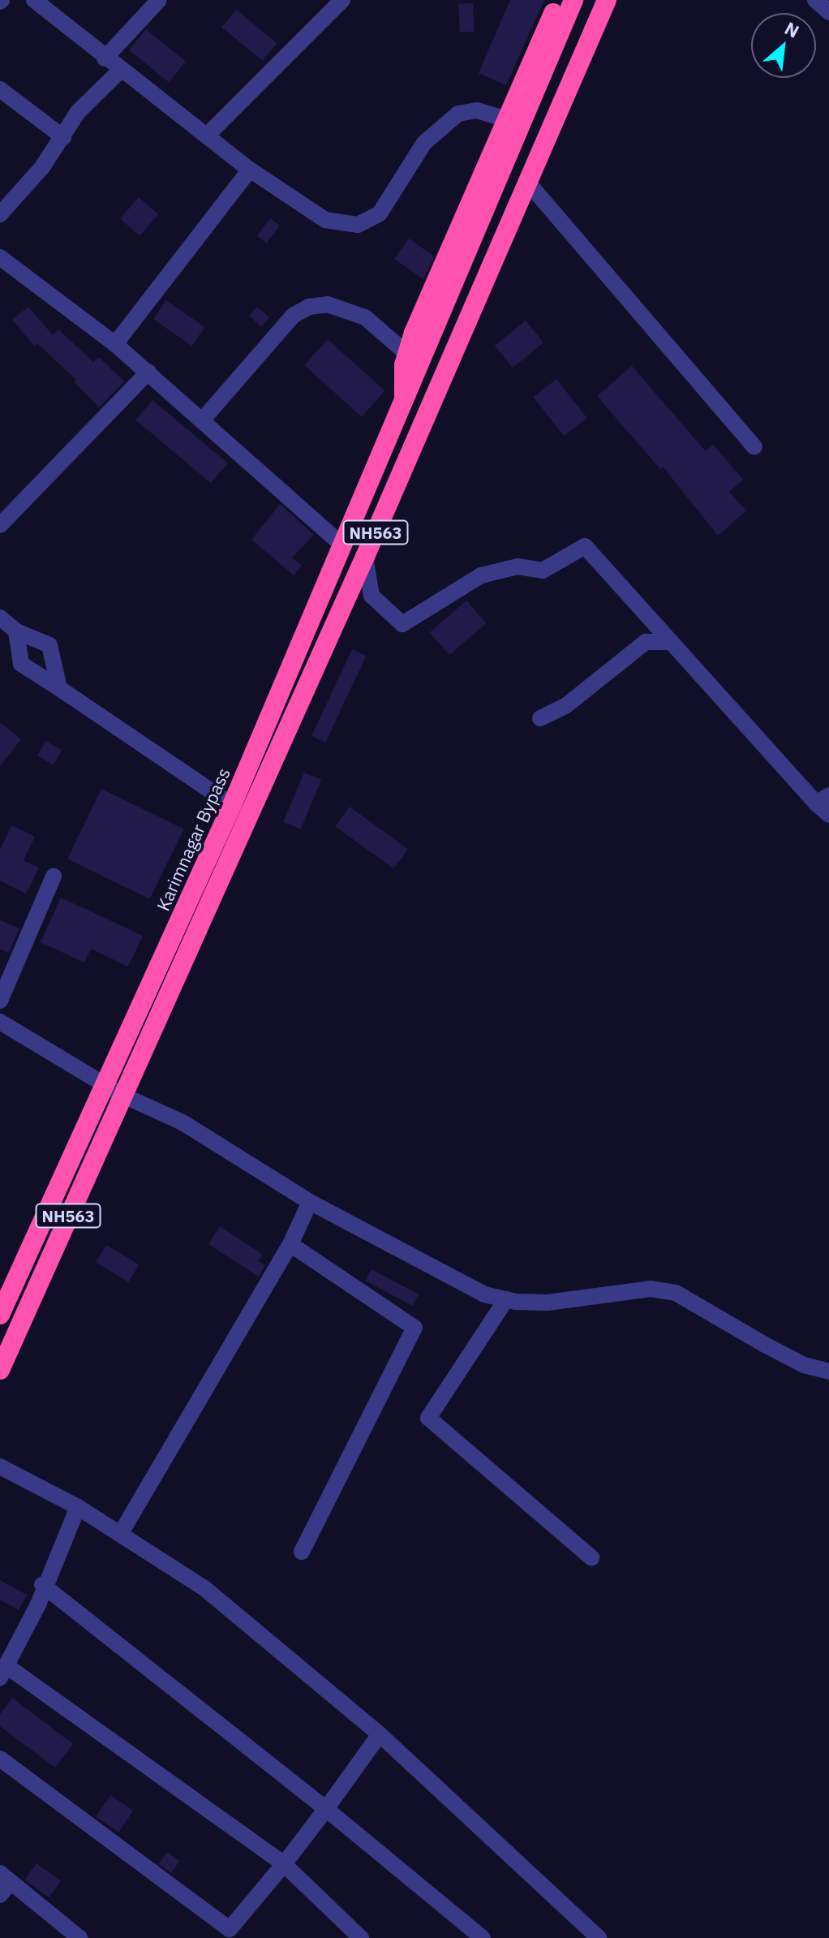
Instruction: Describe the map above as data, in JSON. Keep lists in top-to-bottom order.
{
  "streets": {
    "highway": ["NH563", "Karimnagar Bypass"]
  },
  "crossings": [
    ["NH563", "Karimnagar Bypass"]
  ],
  "north": "top right"
}
